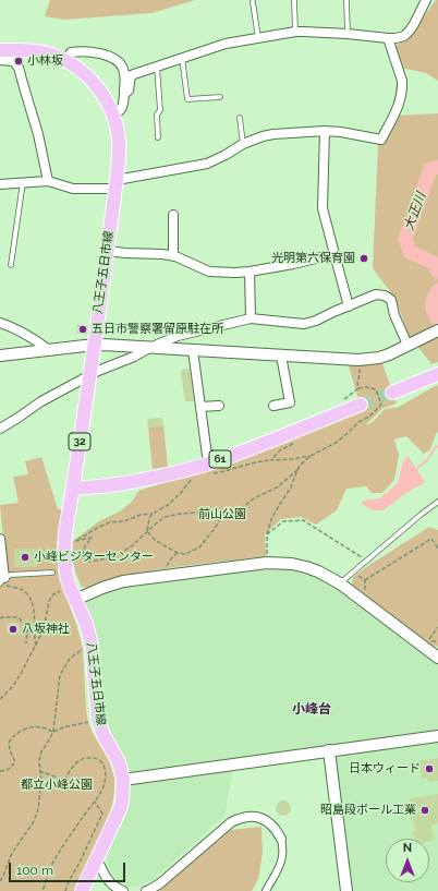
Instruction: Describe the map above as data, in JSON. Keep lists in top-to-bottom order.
{
  "streets": {
    "main road": ["八王子五日市線", "32", "61"]
  },
  "crossings": [
    ["八王子五日市線", "61"]
  ],
  "districts": ["小峰台"],
  "water": ["大正川"],
  "parks": ["前山公園", "都立小峰公園"],
  "places": [
    "小林坂",
    "光明第六保育園",
    "五日市警察署留原駐在所",
    "小峰ビジターセンター",
    "八坂神社",
    "日本ウィード",
    "昭島段ボール工業"
  ],
  "scale_bar": "100 m",
  "north": "top"
}
